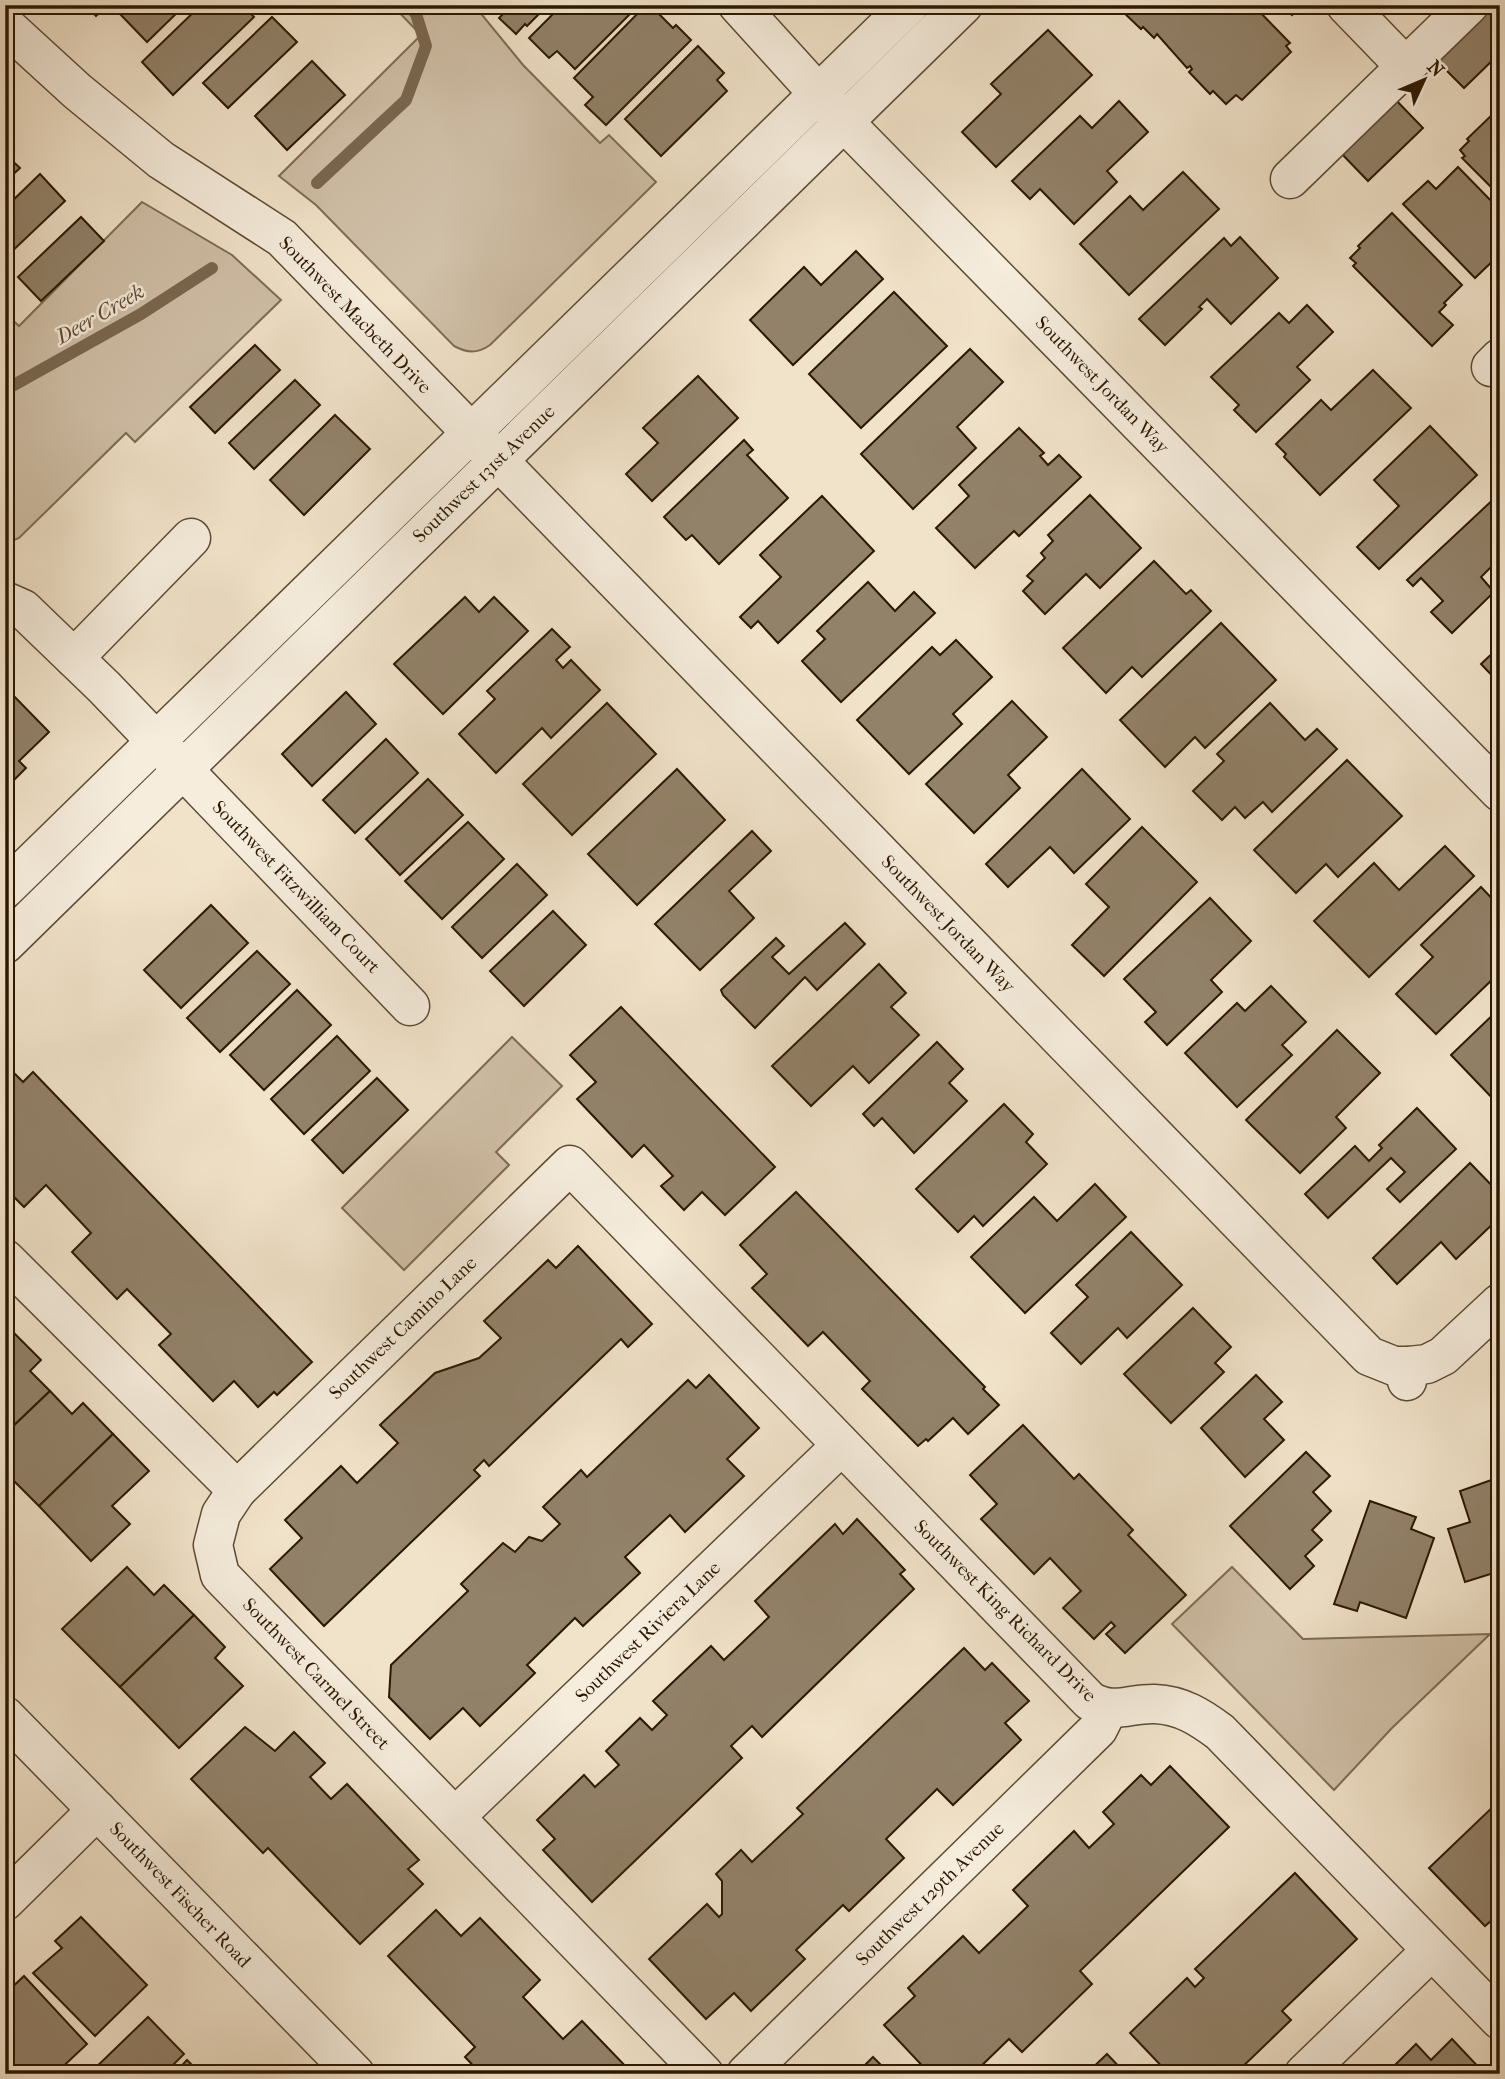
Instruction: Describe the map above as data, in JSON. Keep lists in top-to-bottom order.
{
  "streets": {
    "street": [
      "Southwest Macbeth Drive",
      "Southwest Jordan Way",
      "Southwest 131st Avenue",
      "Southwest Fitzwilliam Court",
      "Southwest Camino Lane",
      "Southwest King Richard Drive",
      "Southwest Riviera Lane",
      "Southwest Carmel Street",
      "Southwest 129th Avenue",
      "Southwest Fischer Road"
    ]
  },
  "crossings": [
    ["Southwest Macbeth Drive", "Southwest Jordan Way"],
    ["Southwest Macbeth Drive", "Southwest 131st Avenue"],
    ["Southwest Jordan Way", "Southwest 131st Avenue"],
    ["Southwest 131st Avenue", "Southwest Fitzwilliam Court"],
    ["Southwest Camino Lane", "Southwest King Richard Drive"],
    ["Southwest Camino Lane", "Southwest Carmel Street"],
    ["Southwest King Richard Drive", "Southwest Riviera Lane"],
    ["Southwest King Richard Drive", "Southwest 129th Avenue"],
    ["Southwest Riviera Lane", "Southwest Carmel Street"]
  ],
  "water": ["Deer Creek"],
  "north": "top right"
}
